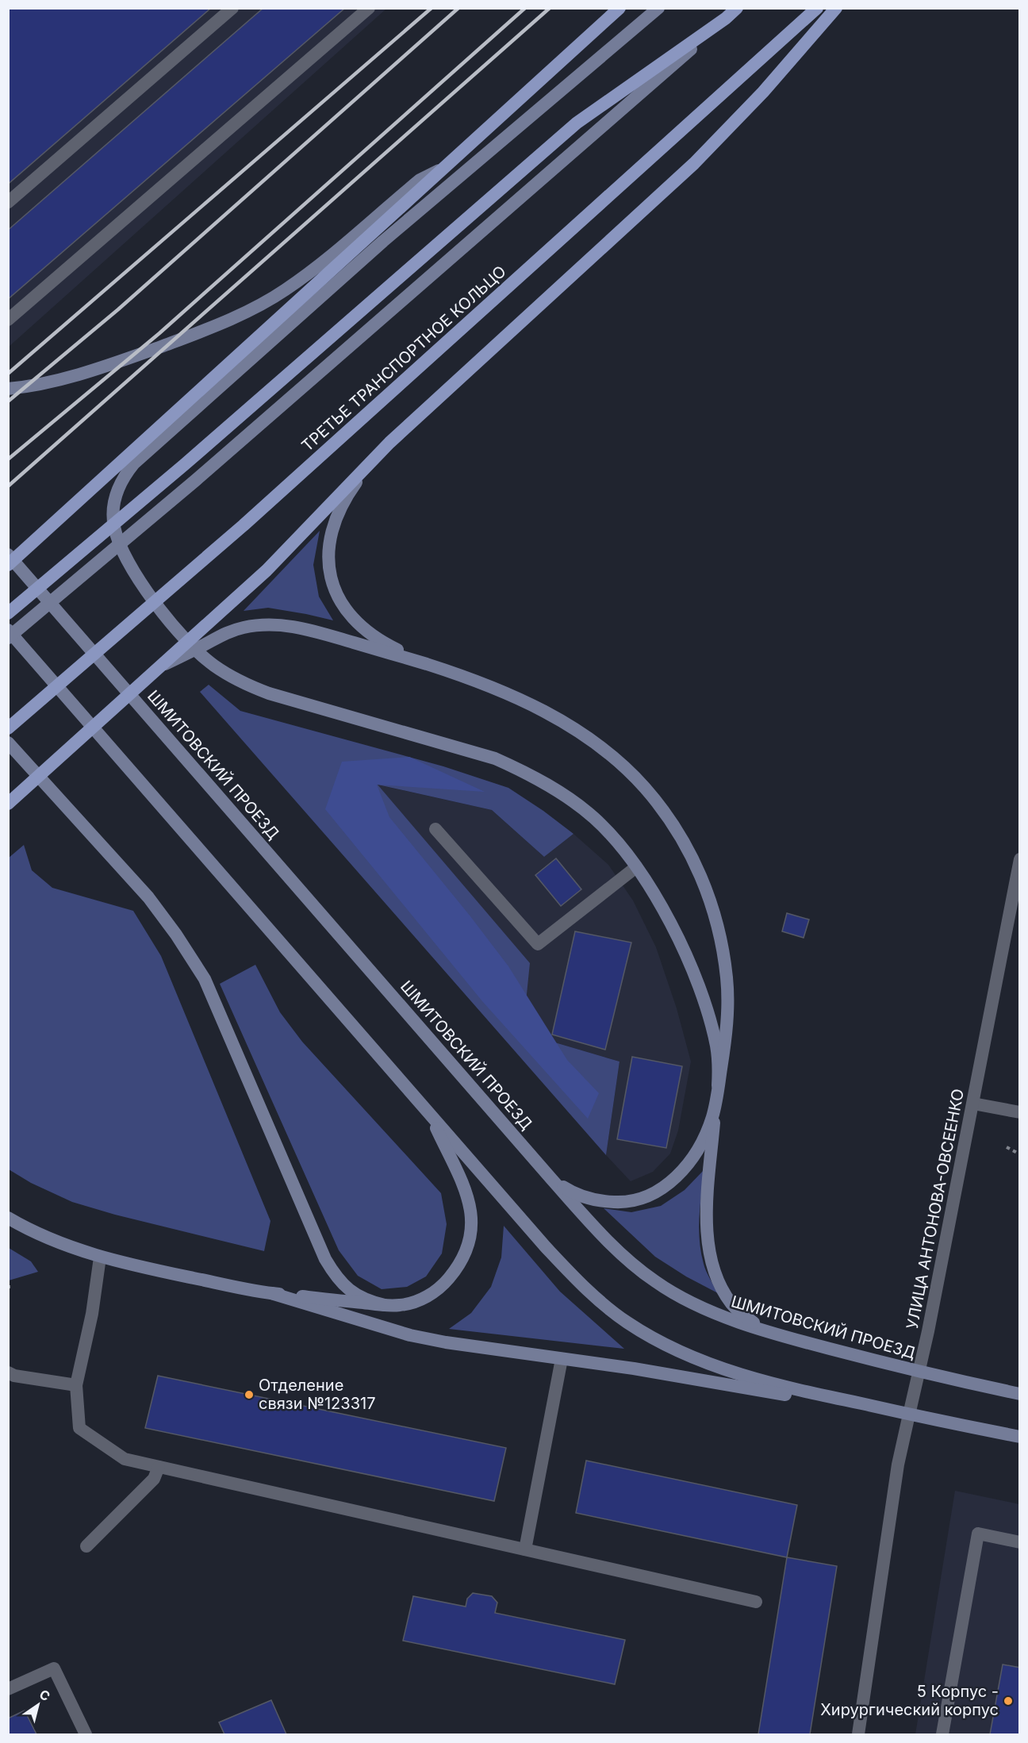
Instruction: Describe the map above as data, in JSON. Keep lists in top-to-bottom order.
{
  "streets": {
    "main road": ["ТРЕТЬЕ ТРАНСПОРТНОЕ КОЛЬЦО", "ШМИТОВСКИЙ ПРОЕЗД"],
    "street": ["УЛИЦА АНТОНОВА-ОВСЕЕНКО"]
  },
  "crossings": [
    ["ШМИТОВСКИЙ ПРОЕЗД", "УЛИЦА АНТОНОВА-ОВСЕЕНКО"]
  ],
  "places": ["Отделение связи №123317", "5 Корпус - Хирургический корпус"],
  "north": "top right"
}
